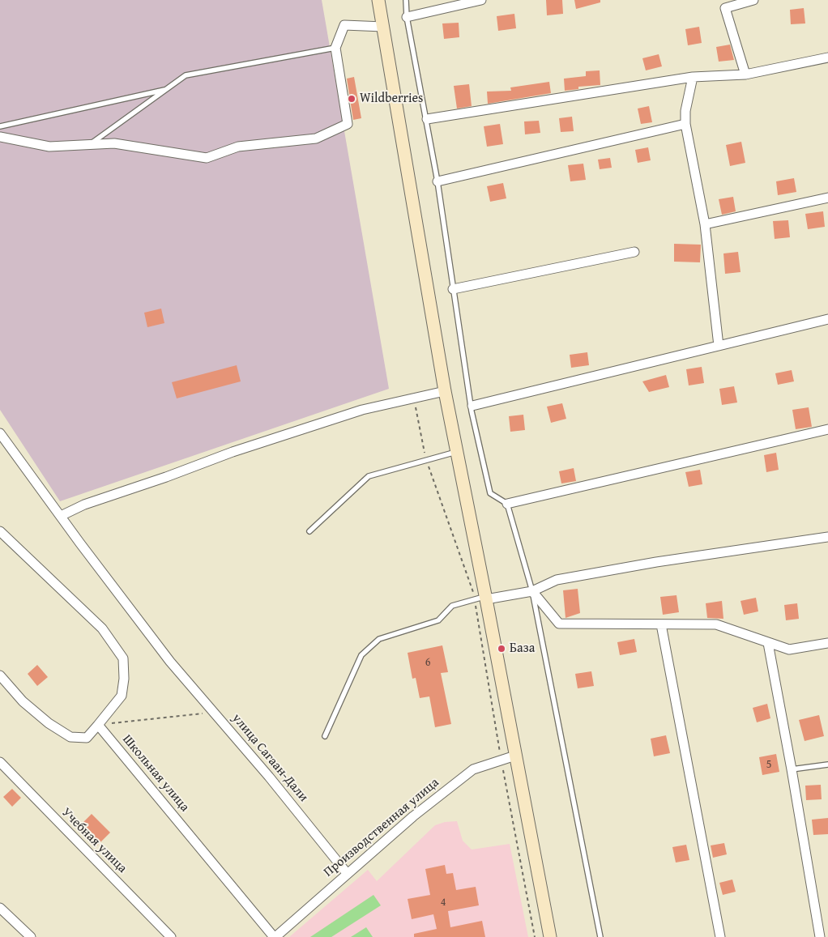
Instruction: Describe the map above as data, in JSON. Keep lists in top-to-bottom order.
{
  "streets": {
    "street": [
      "улица Сагаан-Дали",
      "Школьная улица",
      "Производственная улица",
      "Учебная улица"
    ]
  },
  "crossings": [
    ["улица Сагаан-Дали", "Производственная улица"],
    ["Школьная улица", "Производственная улица"]
  ],
  "places": ["Wildberries", "База"],
  "house_numbers": ["6", "5", "4"]
}
